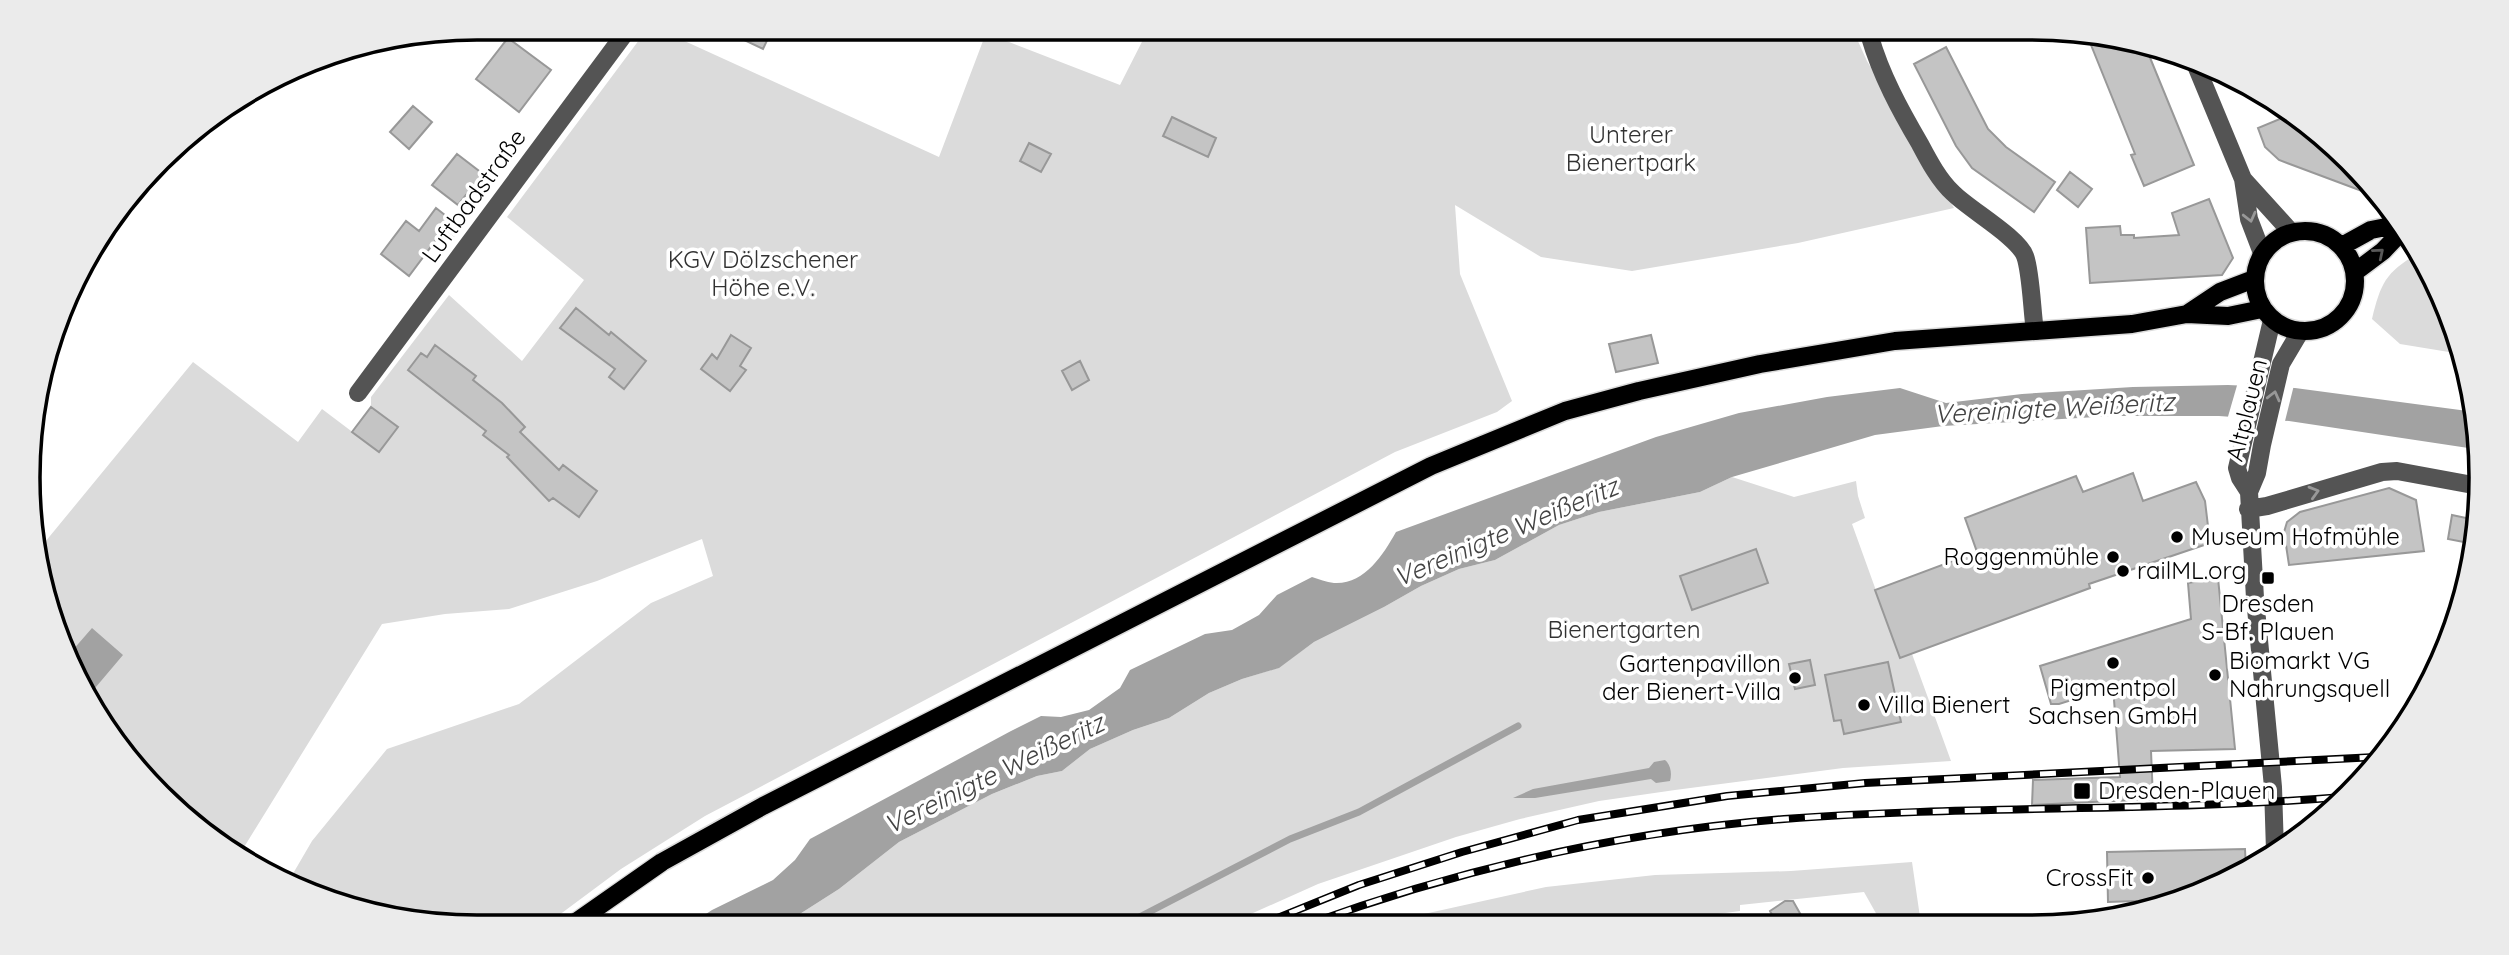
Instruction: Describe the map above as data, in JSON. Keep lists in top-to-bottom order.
{
  "streets": {
    "street": ["Luftbadstraße", "Altplauen"]
  },
  "water": ["Vereinigte Weißeritz"],
  "parks": ["Unterer Bienertpark", "KGV Dölzschener Höhe e.V.", "Bienertgarten"],
  "places": {
    "other": [
      "Museum Hofmühle",
      "Roggenmühle",
      "railML.org",
      "Pigmentpol Sachsen GmbH",
      "Biomarkt VG Nahrungsquell",
      "Gartenpavillon der Bienert-Villa",
      "Villa Bienert",
      "CrossFit"
    ],
    "transit": ["Dresden S-Bf. Plauen", "Dresden-Plauen"]
  }
}
